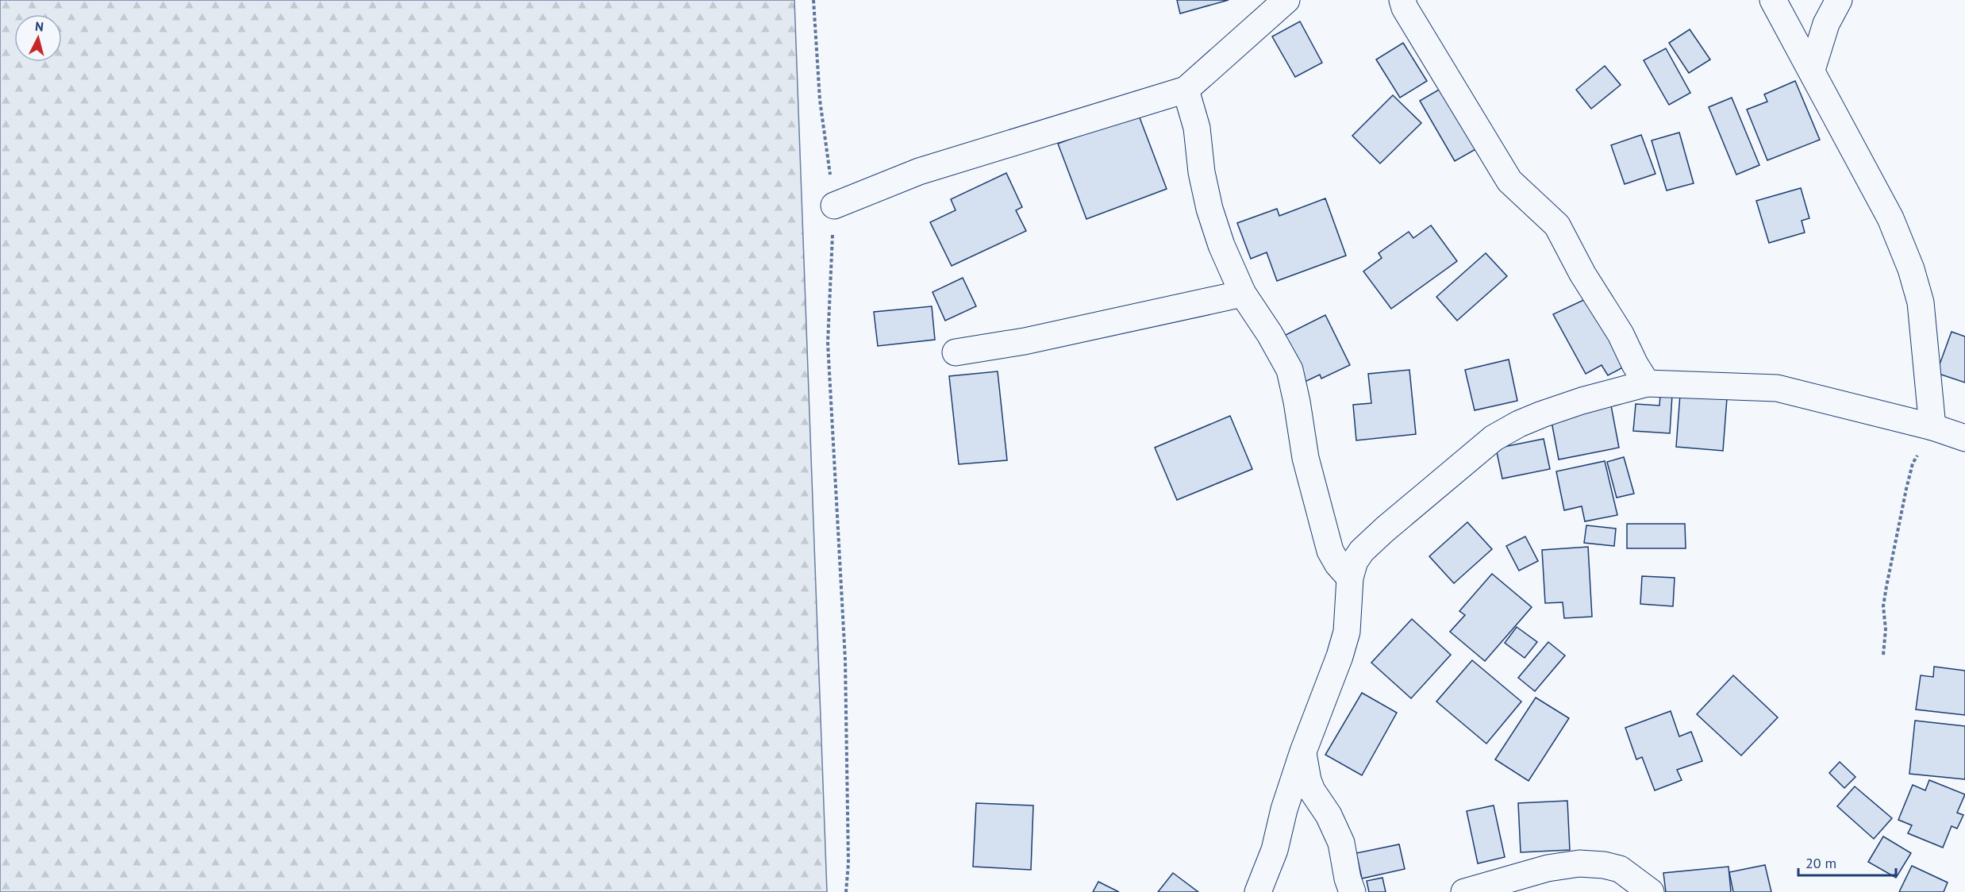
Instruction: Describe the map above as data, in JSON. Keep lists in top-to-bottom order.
{
  "scale_bar": "20 m",
  "north": "top"
}
